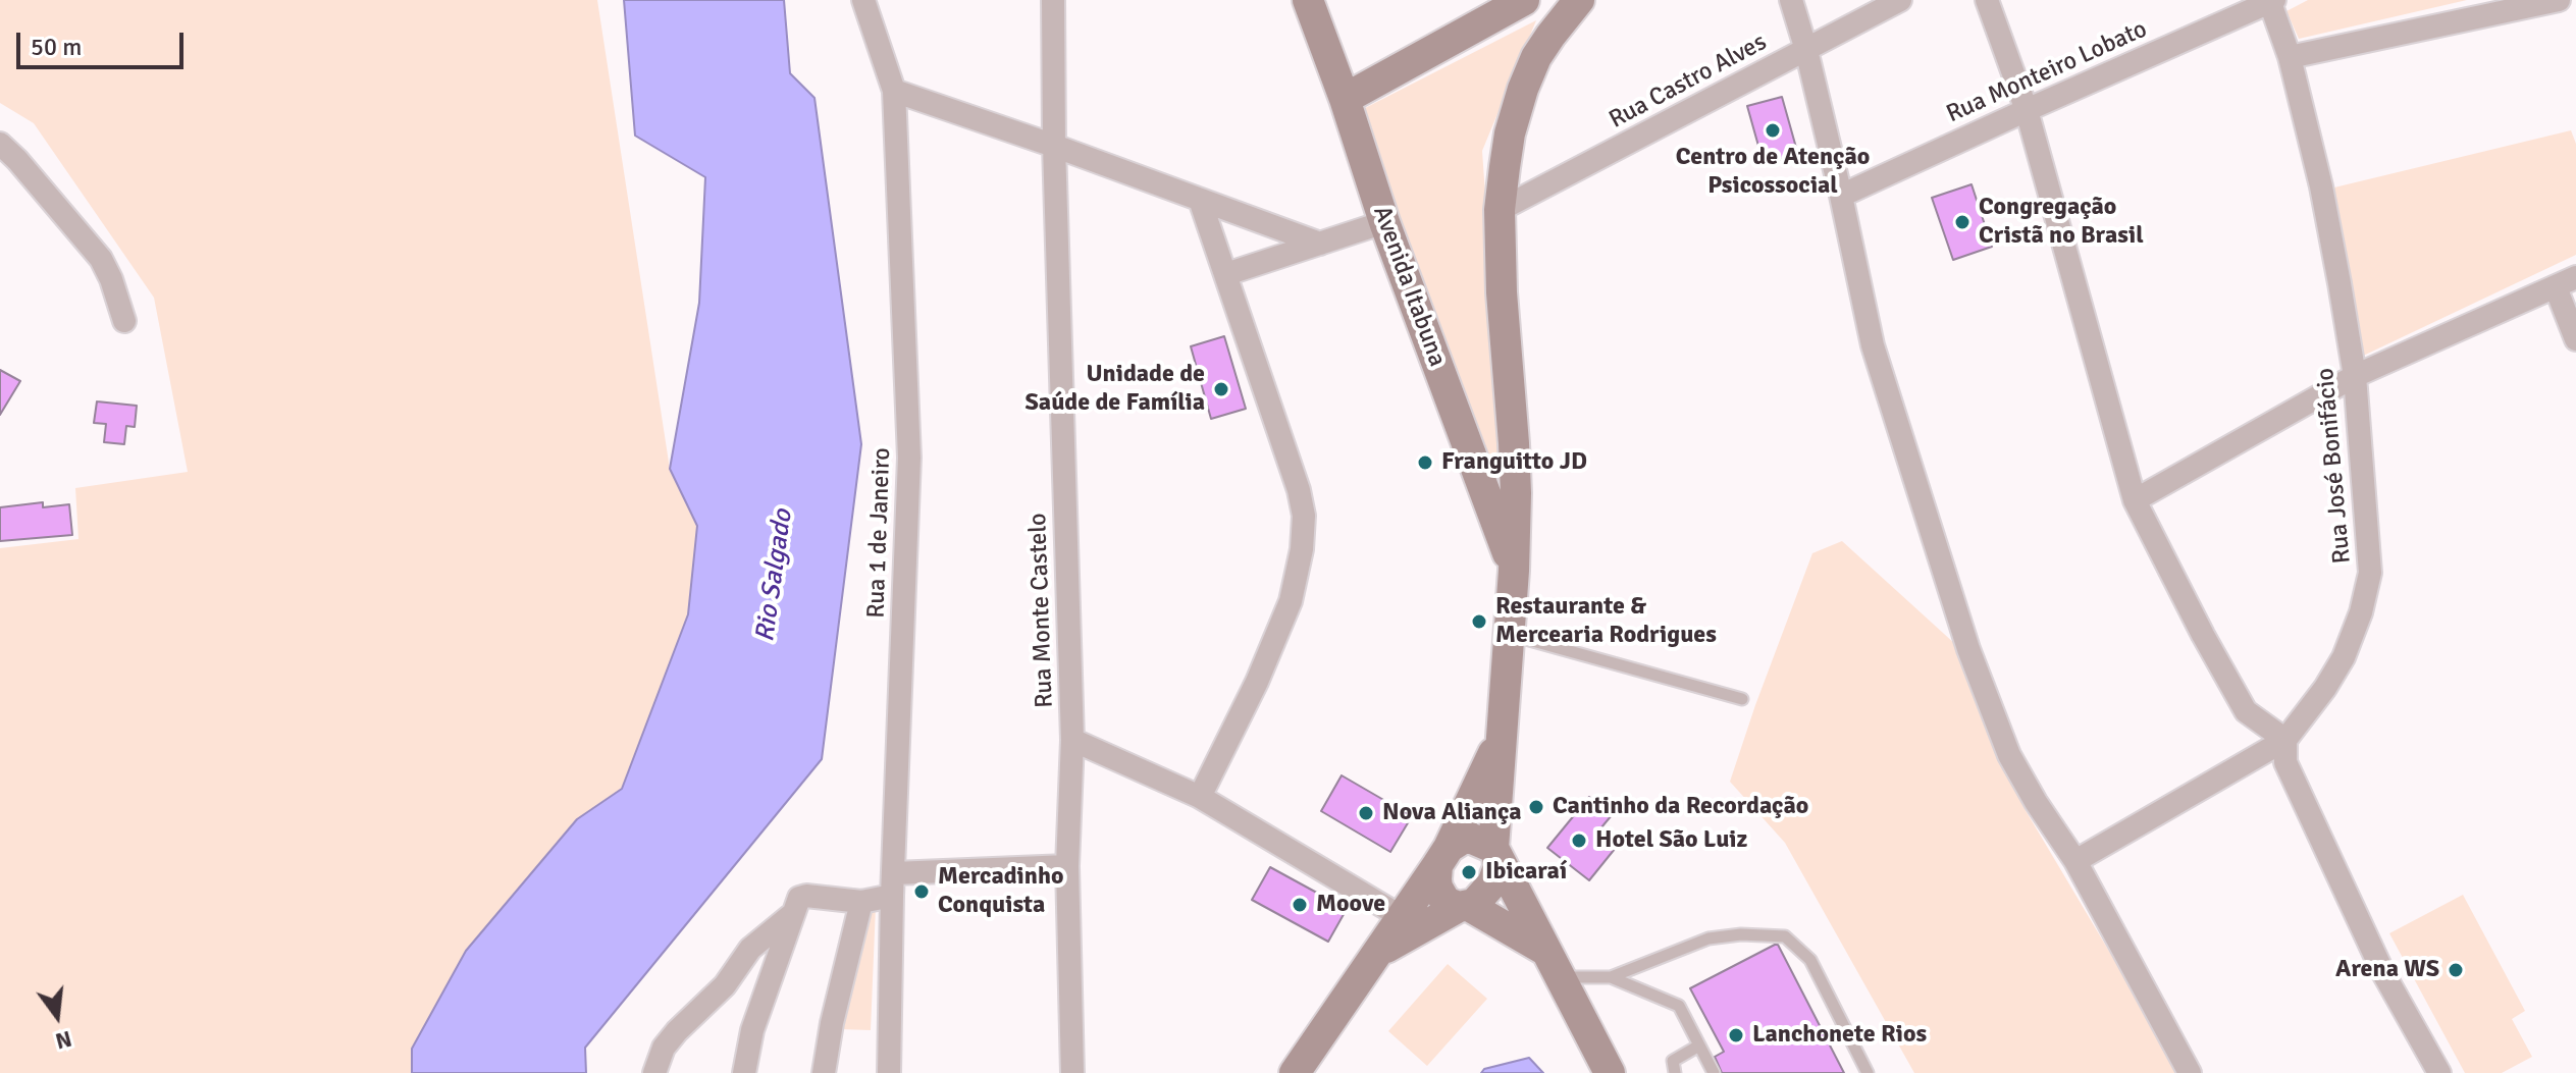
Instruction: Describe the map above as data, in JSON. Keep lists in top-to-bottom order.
{
  "streets": {
    "main road": ["Avenida Itabuna"],
    "street": [
      "Rua Monteiro Lobato",
      "Rua Castro Alves",
      "Rua José Bonifácio",
      "Rua 1 de Janeiro",
      "Rua Monte Castelo"
    ]
  },
  "crossings": [
    ["Rua Monteiro Lobato", "Rua José Bonifácio"]
  ],
  "water": ["Rio Salgado"],
  "places": [
    "Centro de Atenção Psicossocial",
    "Congregação Cristã no Brasil",
    "Unidade de Saúde de Família",
    "Franguitto JD",
    "Restaurante & Mercearia Rodrigues",
    "Cantinho da Recordação",
    "Nova Aliança",
    "Hotel São Luiz",
    "Ibicaraí",
    "Mercadinho Conquista",
    "Moove",
    "Arena WS",
    "Lanchonete Rios"
  ],
  "scale_bar": "50 m",
  "north": "bottom"
}
